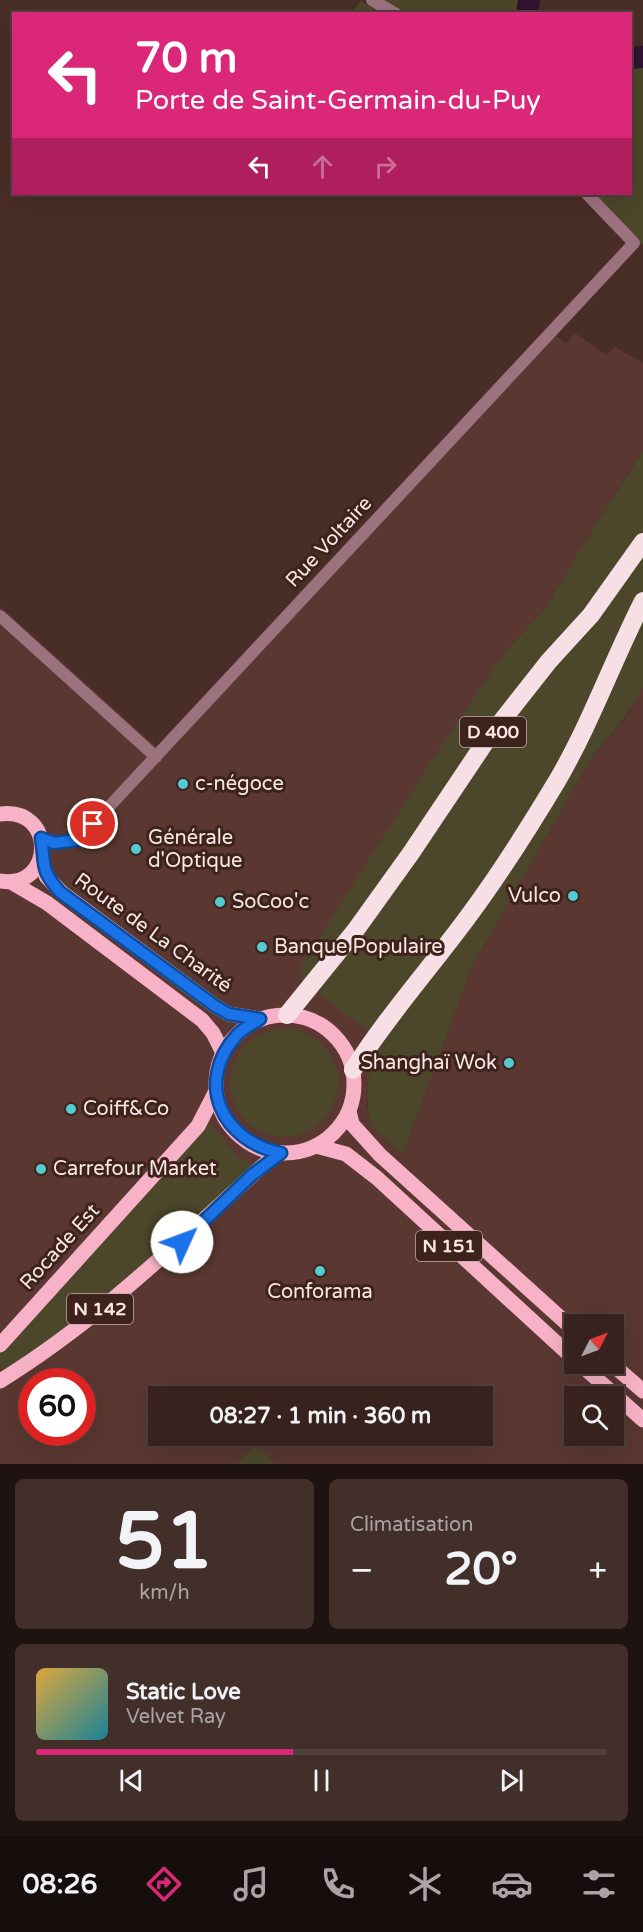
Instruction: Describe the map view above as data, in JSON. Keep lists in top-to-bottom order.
{
  "streets": {
    "highway": ["D 400"],
    "main road": [
      "Route de La Charité",
      "N 151",
      "Rocade Est",
      "N 142"
    ],
    "street": ["Rue Voltaire"]
  },
  "crossings": [
    ["D 400", "Route de La Charité"],
    ["D 400", "N 151"],
    ["D 400", "Rocade Est"],
    ["D 400", "N 142"],
    ["Route de La Charité", "N 151"],
    ["Route de La Charité", "Rocade Est"],
    ["Route de La Charité", "N 142"],
    ["N 151", "Rocade Est"],
    ["N 151", "N 142"],
    ["Rocade Est", "N 142"]
  ],
  "places": [
    "c-négoce",
    "Générale d'Optique",
    "Vulco",
    "SoCoo'c",
    "Banque Populaire",
    "Shanghaï Wok",
    "Coiff&Co",
    "Carrefour Market",
    "Conforama"
  ],
  "north": "top right",
  "page": {
    "turn": ["70 m", "Porte de Saint-Germain-du-Puy"],
    "limit": "60",
    "trip": "08:27 · 1 min · 360 m",
    "tile": [
      ["51", "km/h"],
      "Climatisation"
    ],
    "heat": ["−", "20°", "+"],
    "song": ["Static Love", "Velvet Ray"],
    "tabs": "08:26"
  }
}
